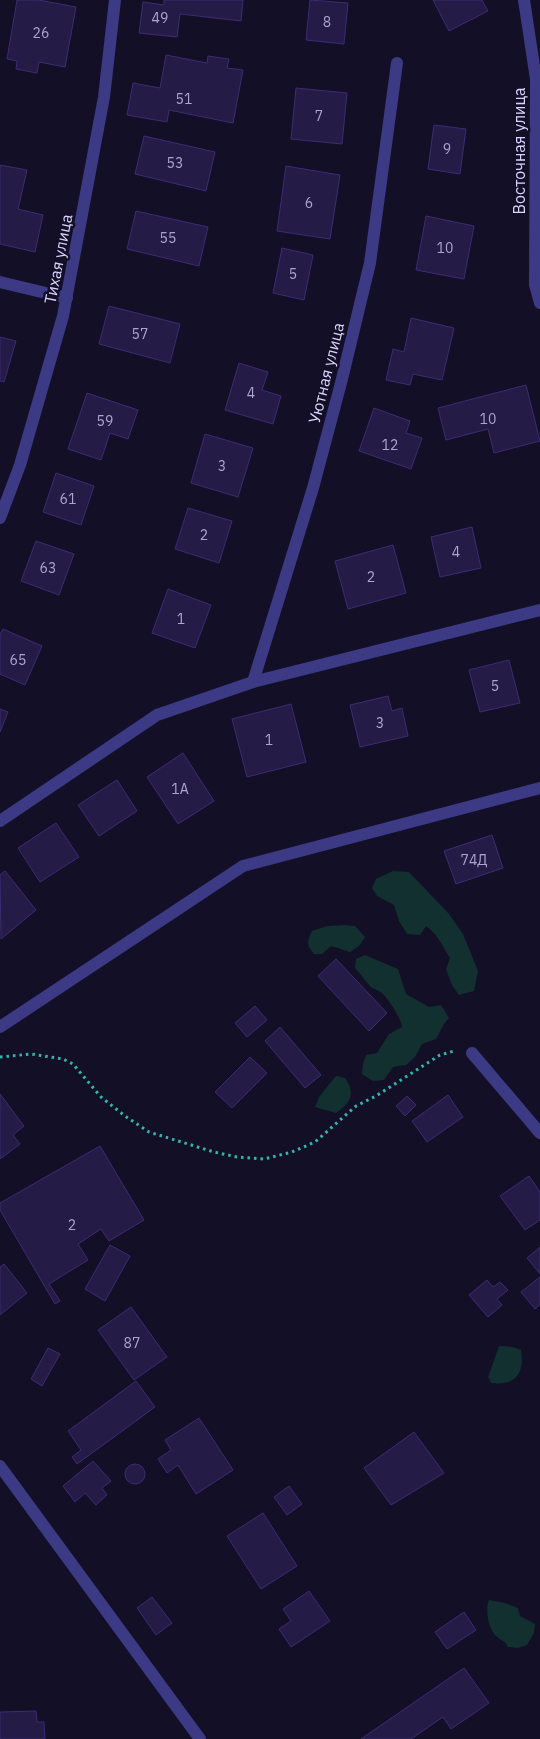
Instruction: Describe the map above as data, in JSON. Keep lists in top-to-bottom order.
{
  "streets": {
    "street": ["Восточная улица", "Тихая улица", "Уютная улица"]
  },
  "house_numbers": [
    "49",
    "8",
    "26",
    "51",
    "7",
    "9",
    "53",
    "6",
    "55",
    "10",
    "5",
    "57",
    "4",
    "10",
    "59",
    "12",
    "3",
    "61",
    "2",
    "4",
    "63",
    "2",
    "1",
    "65",
    "5",
    "3",
    "1",
    "1А",
    "74Д",
    "2",
    "87"
  ]
}
